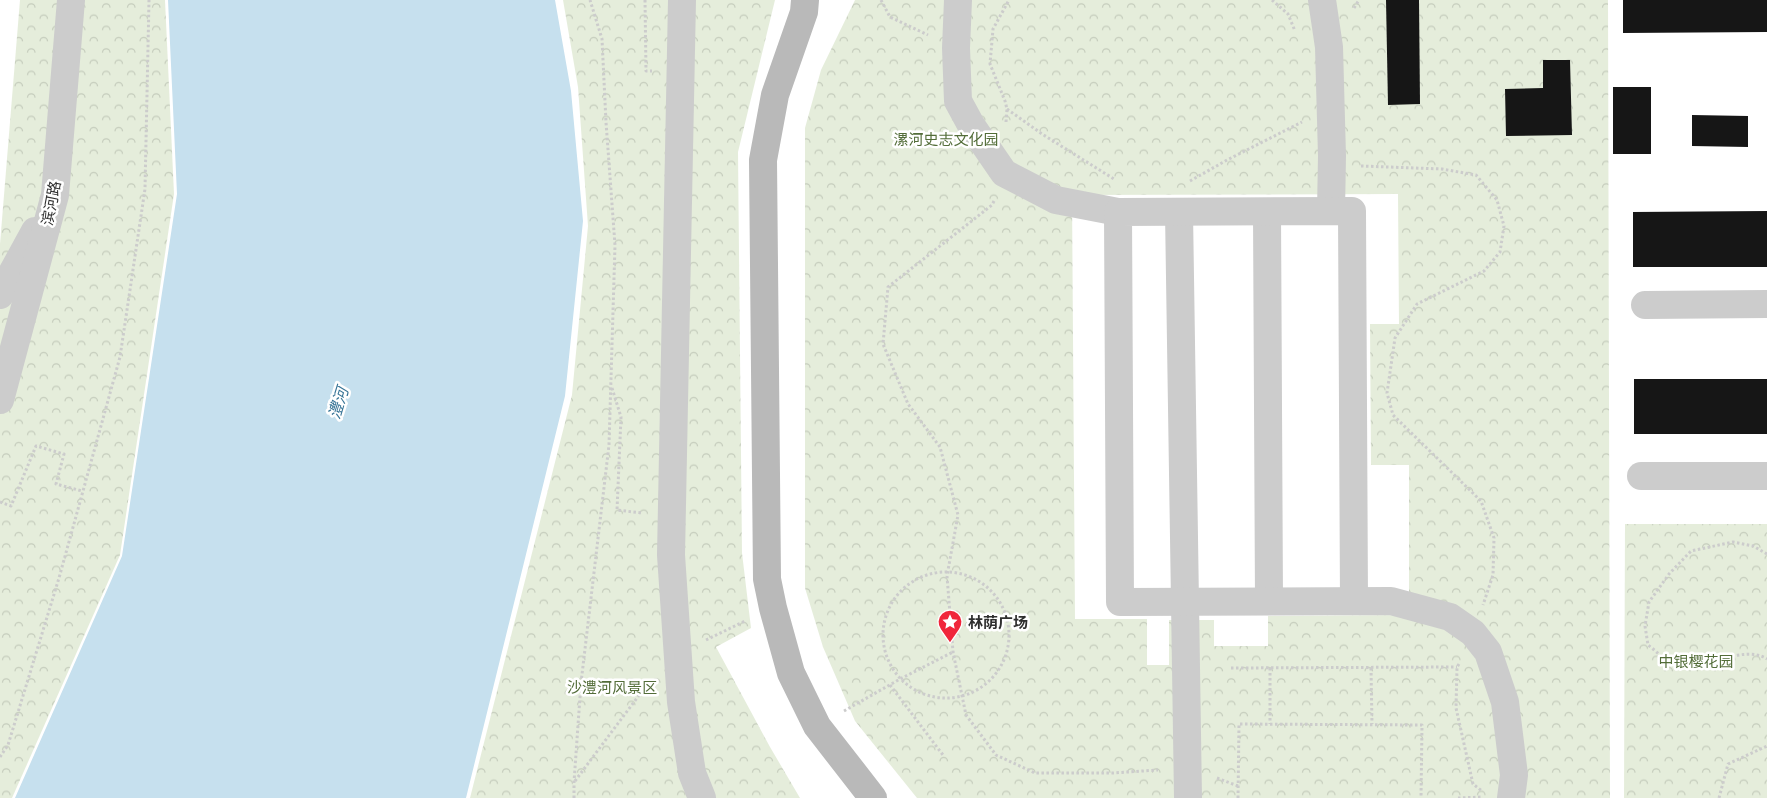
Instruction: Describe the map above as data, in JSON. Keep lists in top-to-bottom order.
{
  "streets": {
    "street": ["滨河路"]
  },
  "water": ["澧河"],
  "parks": ["漯河史志文化园", "中银樱花园", "沙澧河风景区"],
  "places": {
    "place": ["林荫广场"]
  }
}
